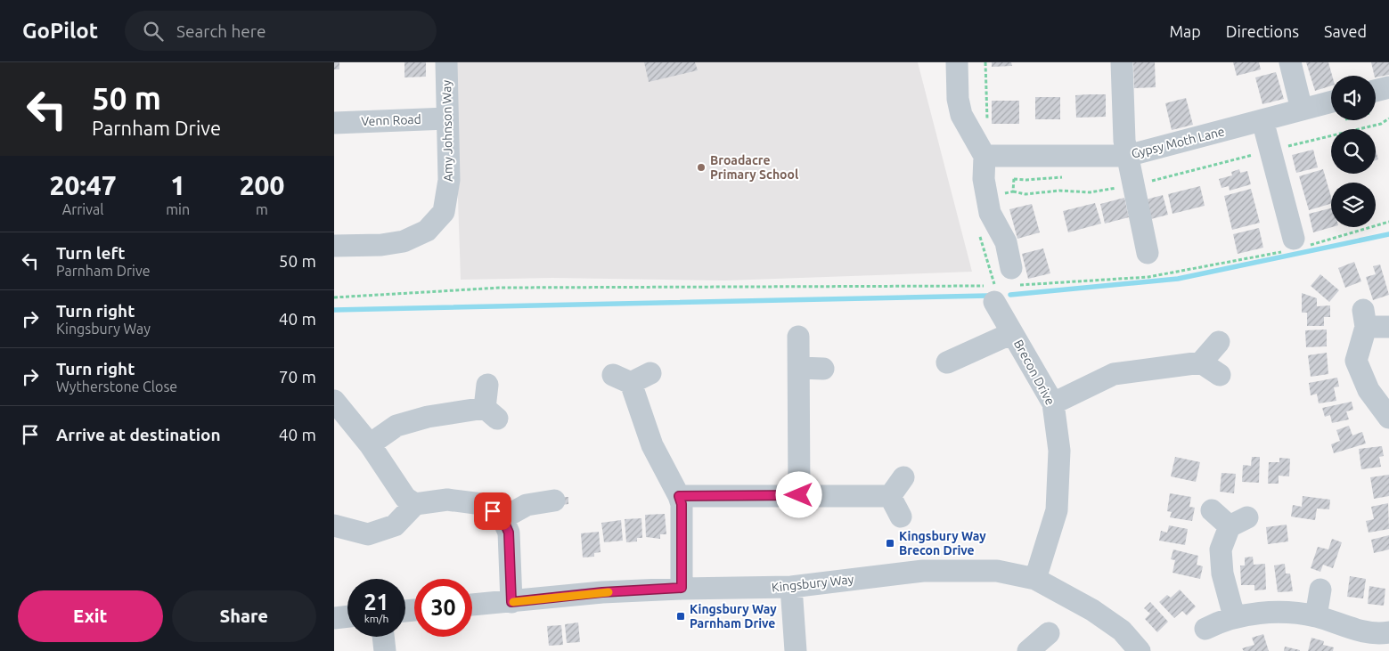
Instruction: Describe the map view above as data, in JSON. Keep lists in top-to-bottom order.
{
  "streets": {
    "street": [
      "Venn Road",
      "Amy Johnson Way",
      "Gypsy Moth Lane",
      "Brecon Drive",
      "Kingsbury Way"
    ]
  },
  "crossings": [
    ["Venn Road", "Amy Johnson Way"],
    ["Gypsy Moth Lane", "Brecon Drive"],
    ["Brecon Drive", "Kingsbury Way"]
  ],
  "places": {
    "other": ["Broadacre Primary School"],
    "transit": ["Kingsbury Way Brecon Drive", "Kingsbury Way Parnham Drive"]
  },
  "page": {
    "header": "GoPilot",
    "search": "Search here",
    "nav": ["Map", "Directions", "Saved"],
    "turn": ["50 m", "Parnham Drive"],
    "eta": [
      "20:47",
      "Arrival",
      "1",
      "min",
      "200",
      "m"
    ],
    "list": [
      {
        "name": "Turn left",
        "note": "Parnham Drive",
        "value": "50 m"
      },
      {
        "name": "Turn right",
        "note": "Kingsbury Way",
        "value": "40 m"
      },
      {
        "name": "Turn right",
        "note": "Wytherstone Close",
        "value": "70 m"
      },
      {
        "name": "Arrive at destination",
        "value": "40 m"
      }
    ],
    "speed": "21 km/h",
    "limit": "30",
    "buttons": ["Exit", "Share"]
  }
}
